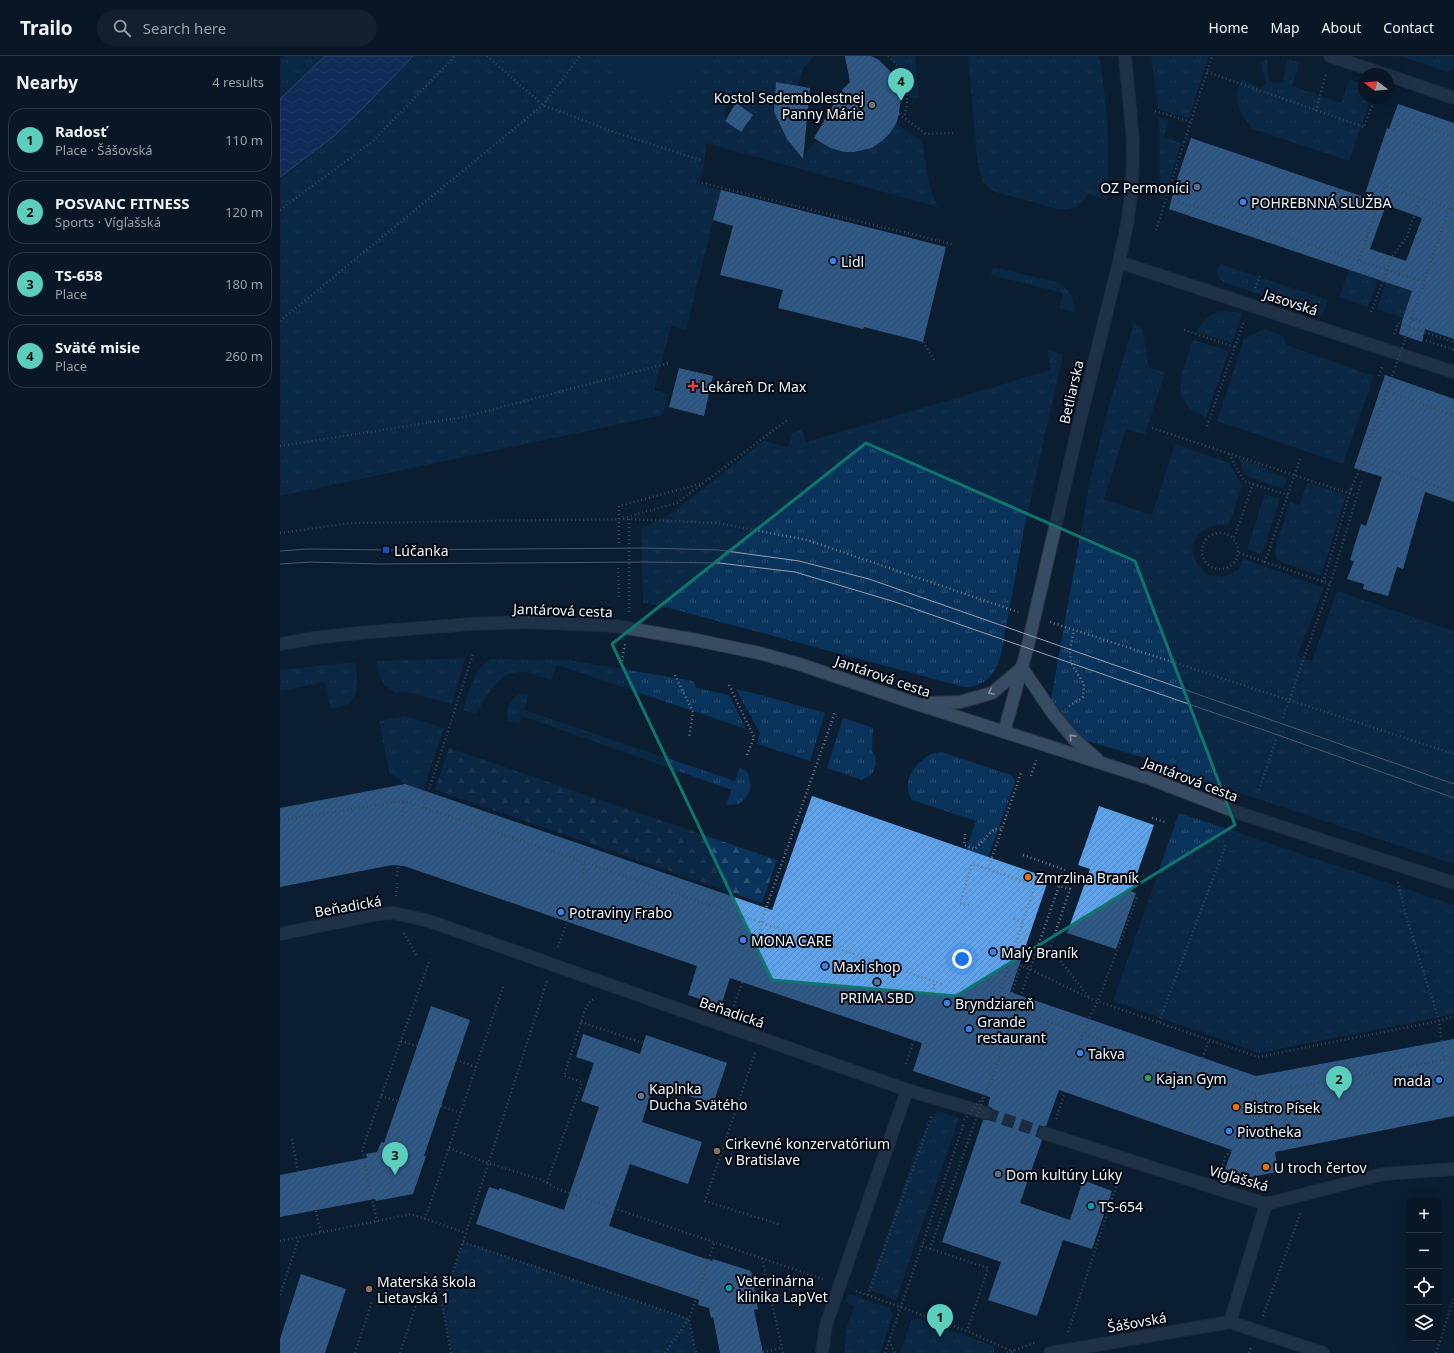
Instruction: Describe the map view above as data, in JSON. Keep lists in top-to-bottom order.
{
  "streets": {
    "street": [
      "Jasovská",
      "Betliarska",
      "Jantárová cesta",
      "Beňadická",
      "Vígľašská",
      "Šášovská"
    ]
  },
  "crossings": [
    ["Jasovská", "Betliarska"],
    ["Betliarska", "Jantárová cesta"]
  ],
  "places": {
    "other": [
      "Kostol Sedembolestnej Panny Márie",
      "OZ Permoníci",
      "POHREBNNÁ SLUŽBA",
      "Lidl",
      "Zmrzlina Braník",
      "Potraviny Frabo",
      "MONA CARE",
      "Malý Braník",
      "Maxi shop",
      "PRIMA SBD",
      "Bryndziareň",
      "Grande restaurant",
      "Takva",
      "Kajan Gym",
      "mada",
      "Kaplnka Ducha Svätého",
      "Bistro Písek",
      "Pivotheka",
      "Cirkevné konzervatórium v Bratislave",
      "U troch čertov",
      "Dom kultúry Lúky",
      "TS-654",
      "Veterinárna klinika LapVet",
      "Materská škola Lietavská 1"
    ],
    "health": ["Lekáreň Dr. Max"],
    "transit": ["Lúčanka"]
  },
  "north": "left",
  "page": {
    "header": "Trailo",
    "search": "Search here",
    "nav": [
      "Home",
      "Map",
      "About",
      "Contact"
    ],
    "heading": ["Nearby", "4 results"],
    "pins": [
      "4",
      "2",
      "3",
      "1"
    ],
    "list": [
      {
        "mark": "1",
        "name": "Radosť",
        "note": "Place · Šášovská",
        "value": "110 m"
      },
      {
        "mark": "2",
        "name": "POSVANC FITNESS",
        "note": "Sports · Vígľašská",
        "value": "120 m"
      },
      {
        "mark": "3",
        "name": "TS-658",
        "note": "Place",
        "value": "180 m"
      },
      {
        "mark": "4",
        "name": "Sväté misie",
        "note": "Place",
        "value": "260 m"
      }
    ],
    "map_buttons": ["+", "−"]
  }
}
